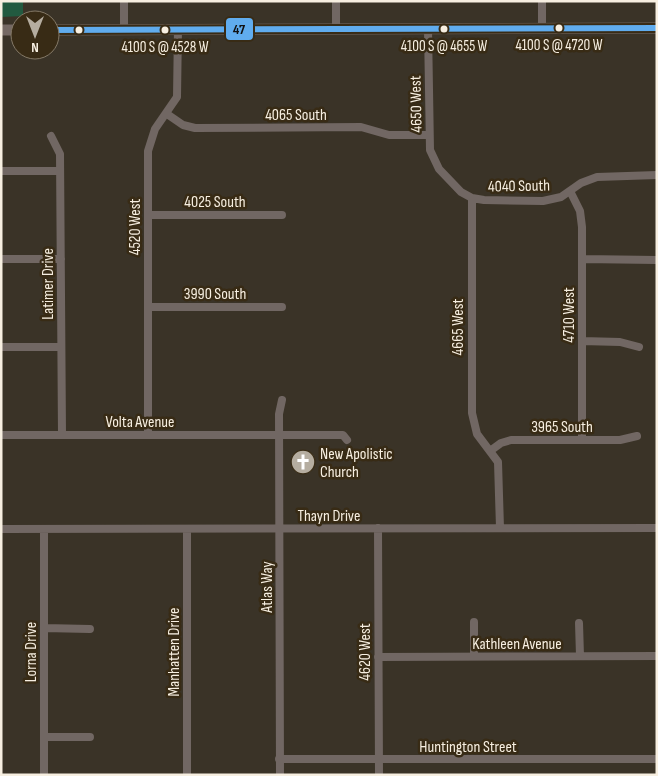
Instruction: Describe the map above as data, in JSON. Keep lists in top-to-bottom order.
{
  "streets": {
    "street": [
      "4650 West",
      "4065 South",
      "4040 South",
      "4025 South",
      "4520 West",
      "Latimer Drive",
      "3990 South",
      "4710 West",
      "4665 West",
      "Volta Avenue",
      "3965 South",
      "Thayn Drive",
      "Atlas Way",
      "Kathleen Avenue",
      "Lorna Drive",
      "Manhatten Drive",
      "4620 West",
      "Huntington Street"
    ]
  },
  "crossings": [
    ["4650 West", "4065 South"],
    ["4650 West", "4040 South"],
    ["4065 South", "4520 West"],
    ["4040 South", "4710 West"],
    ["4040 South", "4665 West"],
    ["4025 South", "4520 West"],
    ["4520 West", "3990 South"],
    ["4520 West", "Volta Avenue"],
    ["Latimer Drive", "Volta Avenue"],
    ["4710 West", "3965 South"],
    ["4665 West", "3965 South"],
    ["4665 West", "Thayn Drive"],
    ["Volta Avenue", "Atlas Way"],
    ["Thayn Drive", "Atlas Way"],
    ["Thayn Drive", "Lorna Drive"],
    ["Thayn Drive", "Manhatten Drive"],
    ["Thayn Drive", "4620 West"],
    ["Atlas Way", "Huntington Street"],
    ["Kathleen Avenue", "4620 West"],
    ["4620 West", "Huntington Street"]
  ],
  "places": {
    "other": ["4100 S @ 4720 W", "4100 S @ 4655 W", "4100 S @ 4528 W"],
    "church": ["New Apolistic Church"]
  },
  "lines": ["transit line 47"],
  "north": "bottom"
}
